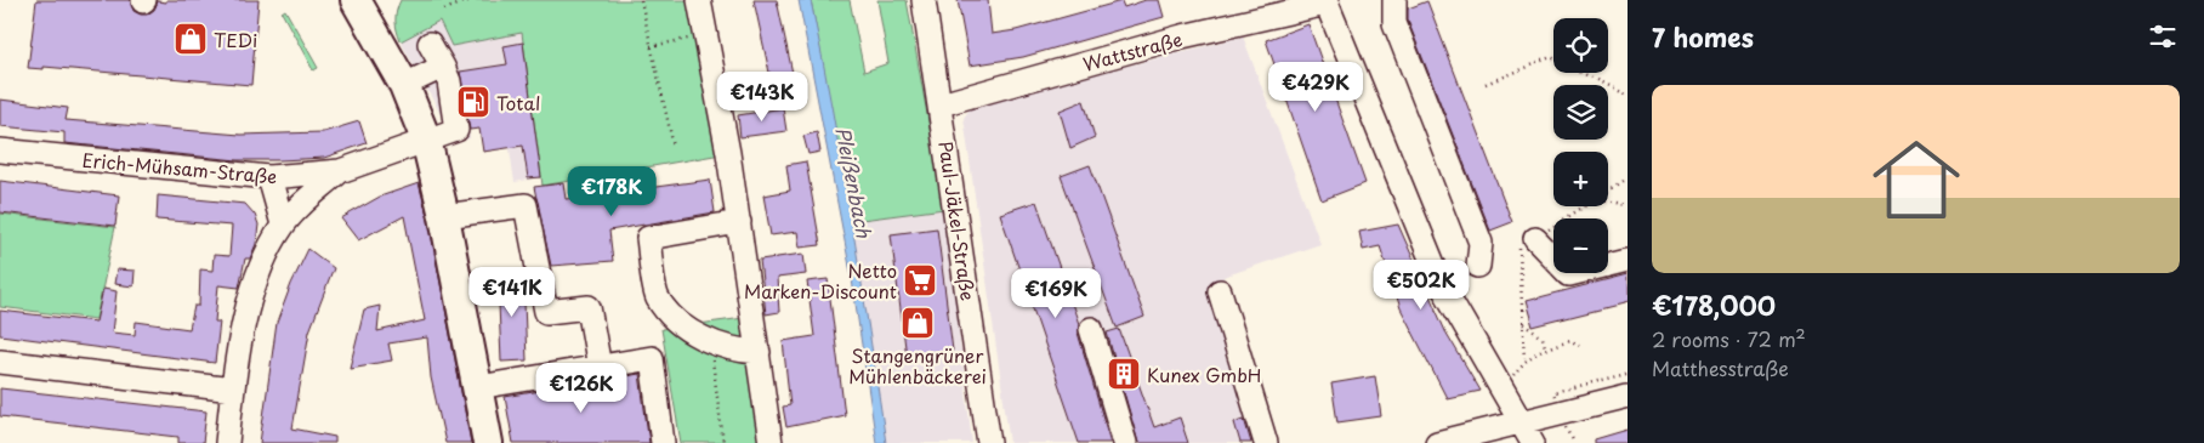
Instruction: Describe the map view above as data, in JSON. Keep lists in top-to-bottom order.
{
  "streets": {
    "street": ["Wattstraße", "Erich-Mühsam-Straße", "Paul-Jäkel-Straße"]
  },
  "crossings": [
    ["Wattstraße", "Paul-Jäkel-Straße"]
  ],
  "water": ["Pleißenbach"],
  "places": {
    "shop": ["TEDi", "Stangengrüner Mühlenbäckerei"],
    "fuel station": ["Total"],
    "supermarket": ["Netto Marken-Discount"],
    "building": ["Kunex GmbH"]
  },
  "page": {
    "heading": "7 homes",
    "map_buttons": ["+", "−"],
    "price": [
      "€429K",
      "€143K",
      "€178K",
      "€502K",
      "€141K",
      "€169K",
      "€126K"
    ],
    "list": [
      {
        "name": "€178,000",
        "note": "2 rooms · 72 m² · Matthesstraße"
      }
    ]
  }
}
